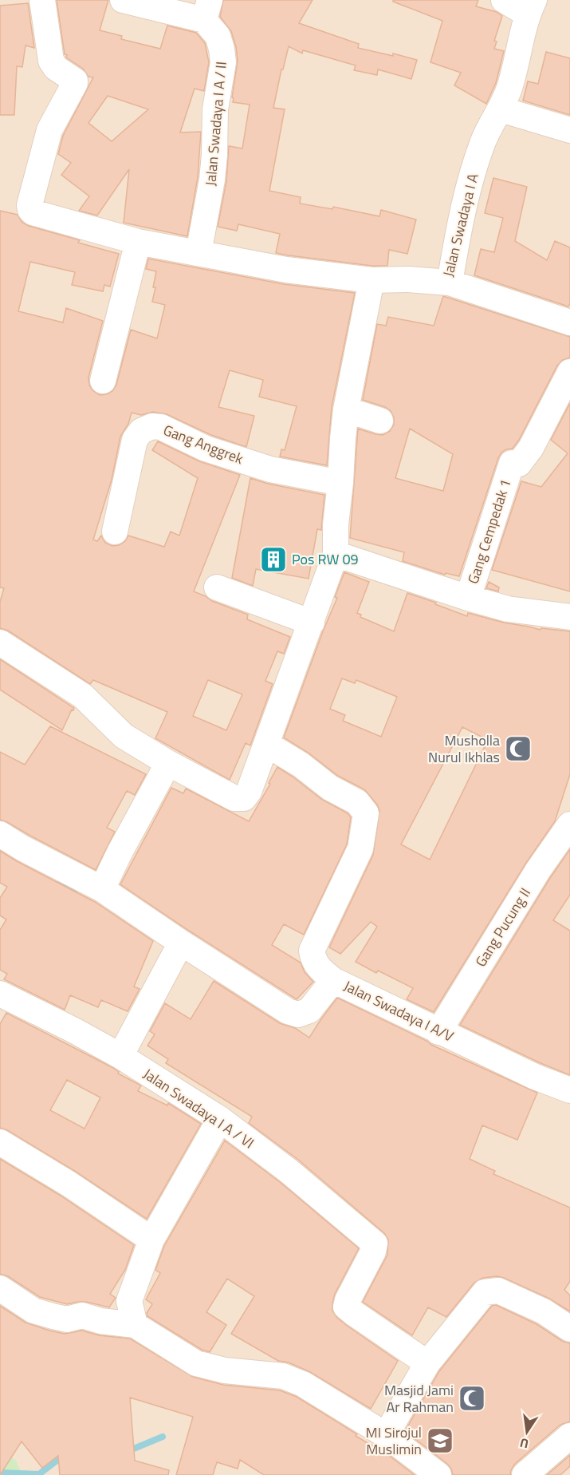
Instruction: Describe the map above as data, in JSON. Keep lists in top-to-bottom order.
{
  "streets": {
    "street": [
      "Jalan Swadaya I A / II",
      "Jalan Swadaya I A",
      "Gang Anggrek",
      "Gang Cempedak 1",
      "Gang Pucung II",
      "Jalan Swadaya I A/V",
      "Jalan Swadaya I A / VI"
    ]
  },
  "crossings": [
    ["Gang Pucung II", "Jalan Swadaya I A/V"]
  ],
  "places": {
    "building": ["Pos RW 09"],
    "mosque": ["Musholla Nurul Ikhlas", "Masjid Jami Ar Rahman"],
    "school or university": ["MI Sirojul Muslimin"]
  },
  "north": "bottom"
}
